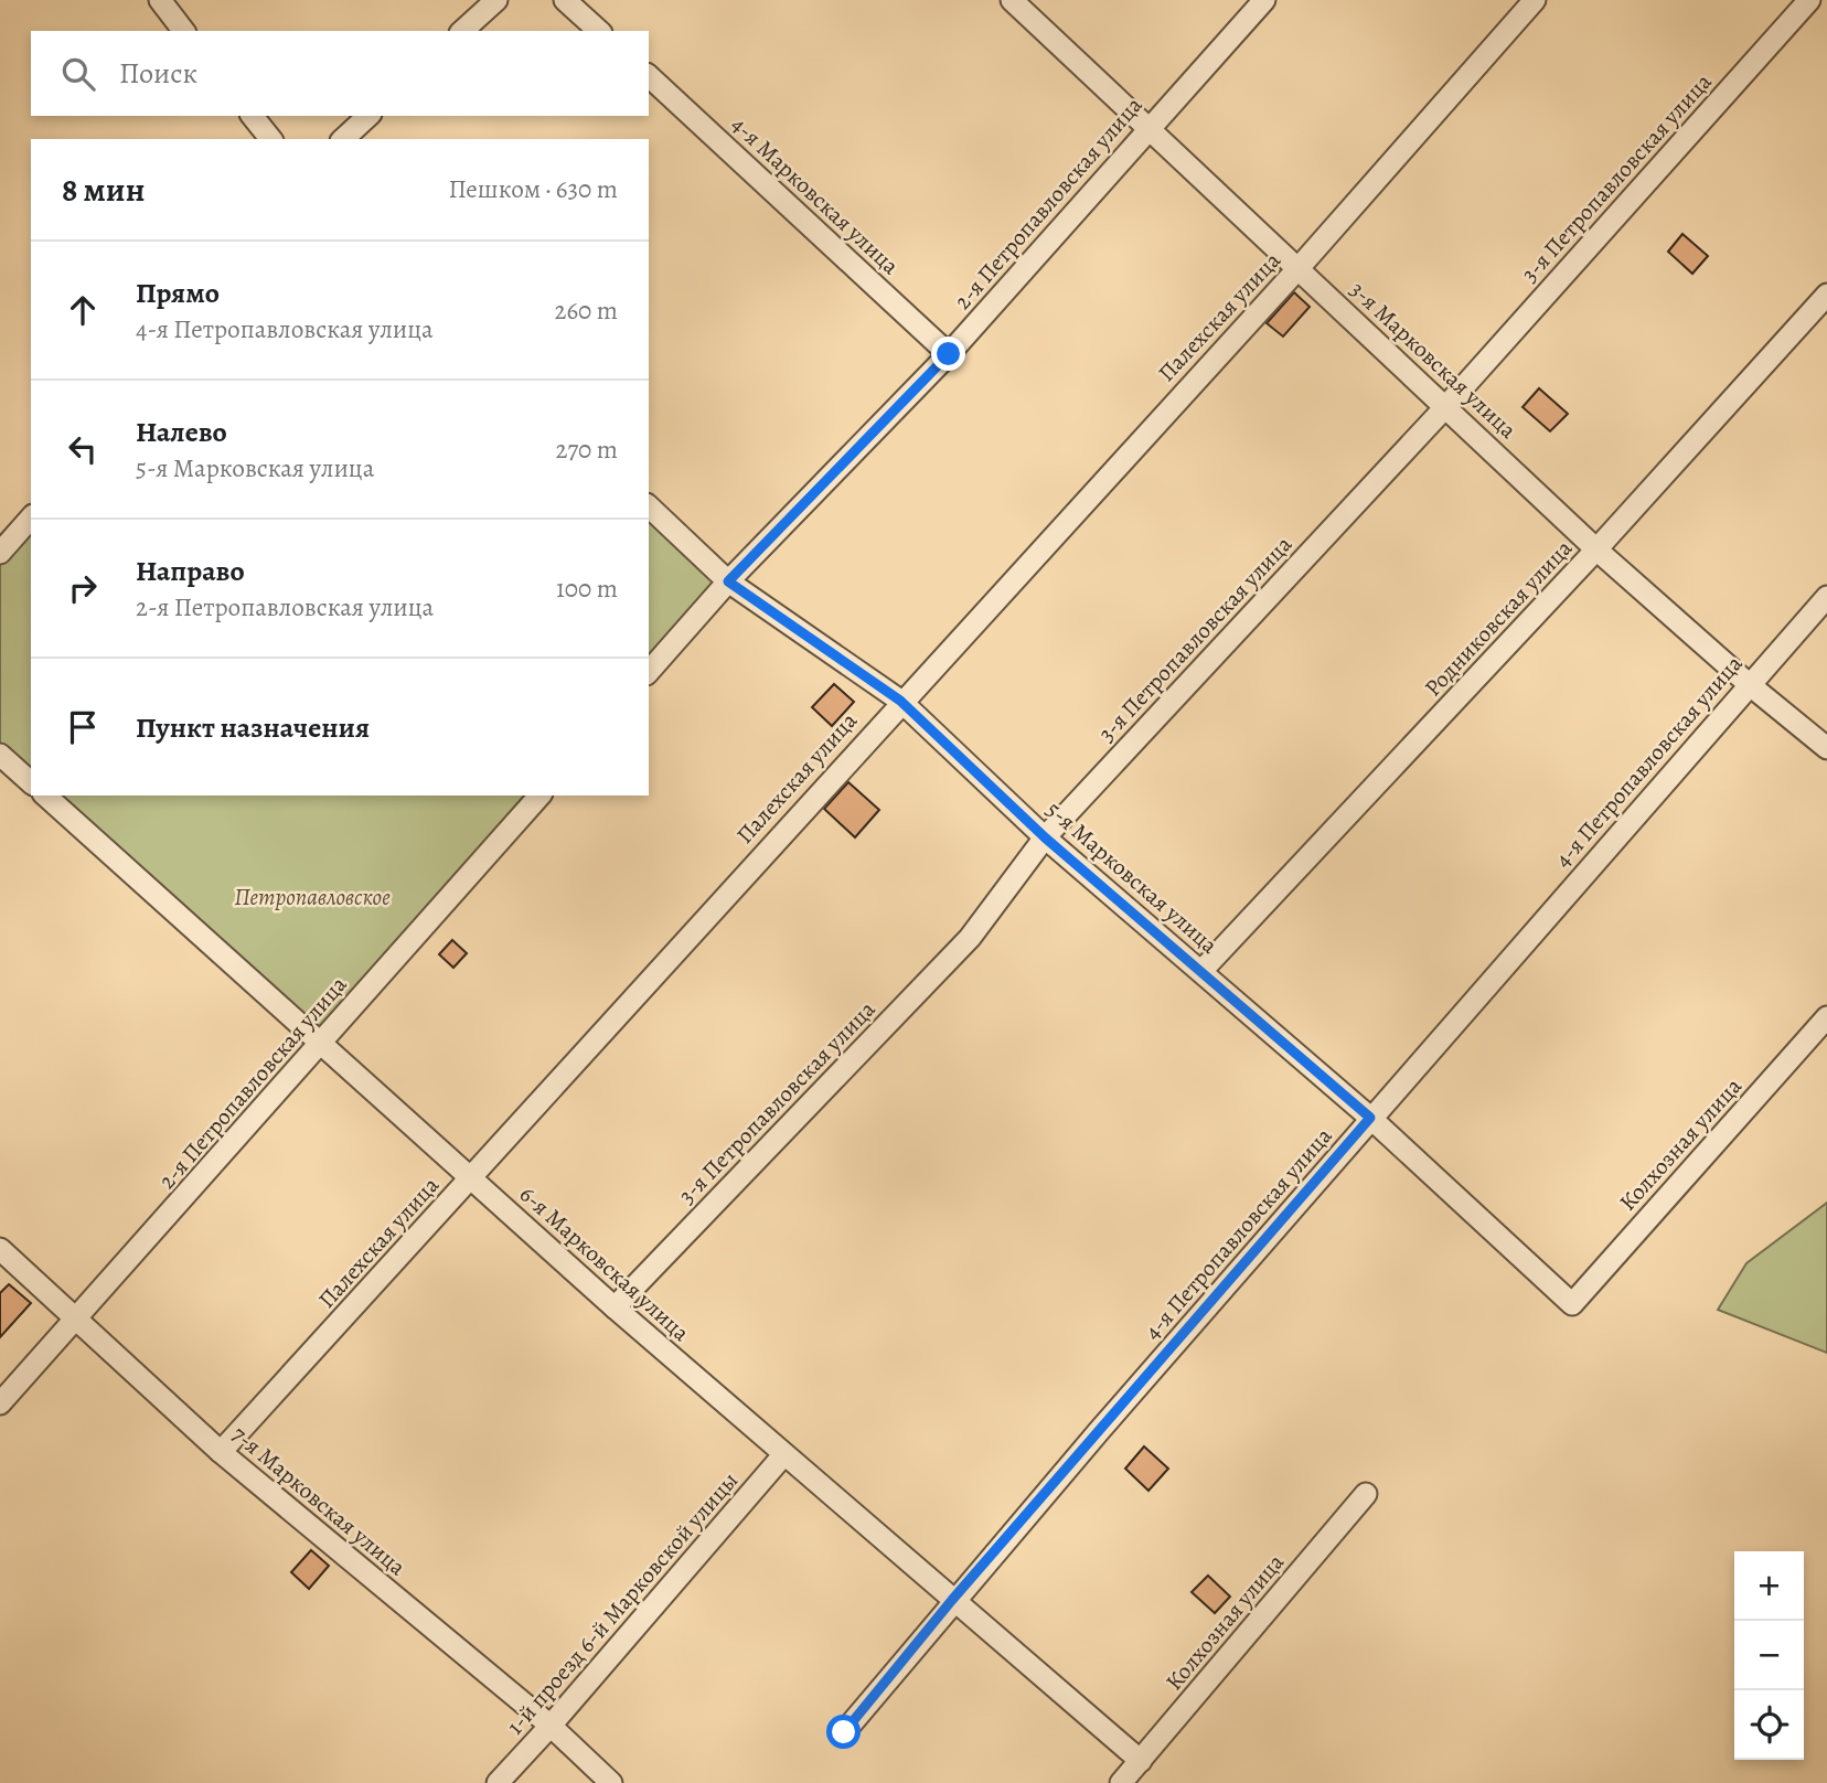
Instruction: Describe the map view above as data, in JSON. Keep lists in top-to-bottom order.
{
  "streets": {
    "street": [
      "3-я Петропавловская улица",
      "4-я Марковская улица",
      "2-я Петропавловская улица",
      "Палехская улица",
      "3-я Марковская улица",
      "Родниковская улица",
      "4-я Петропавловская улица",
      "5-я Марковская улица",
      "Колхозная улица",
      "6-я Марковская улица",
      "7-я Марковская улица",
      "1-й проезд 6-й Марковской улицы"
    ]
  },
  "crossings": [
    ["3-я Петропавловская улица", "3-я Марковская улица"],
    ["3-я Петропавловская улица", "5-я Марковская улица"],
    ["3-я Петропавловская улица", "6-я Марковская улица"],
    ["4-я Марковская улица", "2-я Петропавловская улица"],
    ["2-я Петропавловская улица", "3-я Марковская улица"],
    ["2-я Петропавловская улица", "5-я Марковская улица"],
    ["2-я Петропавловская улица", "6-я Марковская улица"],
    ["2-я Петропавловская улица", "7-я Марковская улица"],
    ["Палехская улица", "3-я Марковская улица"],
    ["Палехская улица", "5-я Марковская улица"],
    ["Палехская улица", "6-я Марковская улица"],
    ["Палехская улица", "7-я Марковская улица"],
    ["3-я Марковская улица", "Родниковская улица"],
    ["3-я Марковская улица", "4-я Петропавловская улица"],
    ["Родниковская улица", "5-я Марковская улица"],
    ["4-я Петропавловская улица", "5-я Марковская улица"],
    ["4-я Петропавловская улица", "6-я Марковская улица"],
    ["5-я Марковская улица", "Колхозная улица"],
    ["Колхозная улица", "6-я Марковская улица"],
    ["6-я Марковская улица", "1-й проезд 6-й Марковской улицы"],
    ["7-я Марковская улица", "1-й проезд 6-й Марковской улицы"]
  ],
  "parks": ["Петропавловское"],
  "page": {
    "search": "Поиск",
    "heading": ["8 мин", "Пешком · 630 m"],
    "list": [
      ["Прямо", "4-я Петропавловская улица", "260 m"],
      ["Налево", "5-я Марковская улица", "270 m"],
      ["Направо", "2-я Петропавловская улица", "100 m"],
      "Пункт назначения"
    ],
    "map_buttons": ["+", "−"]
  }
}
